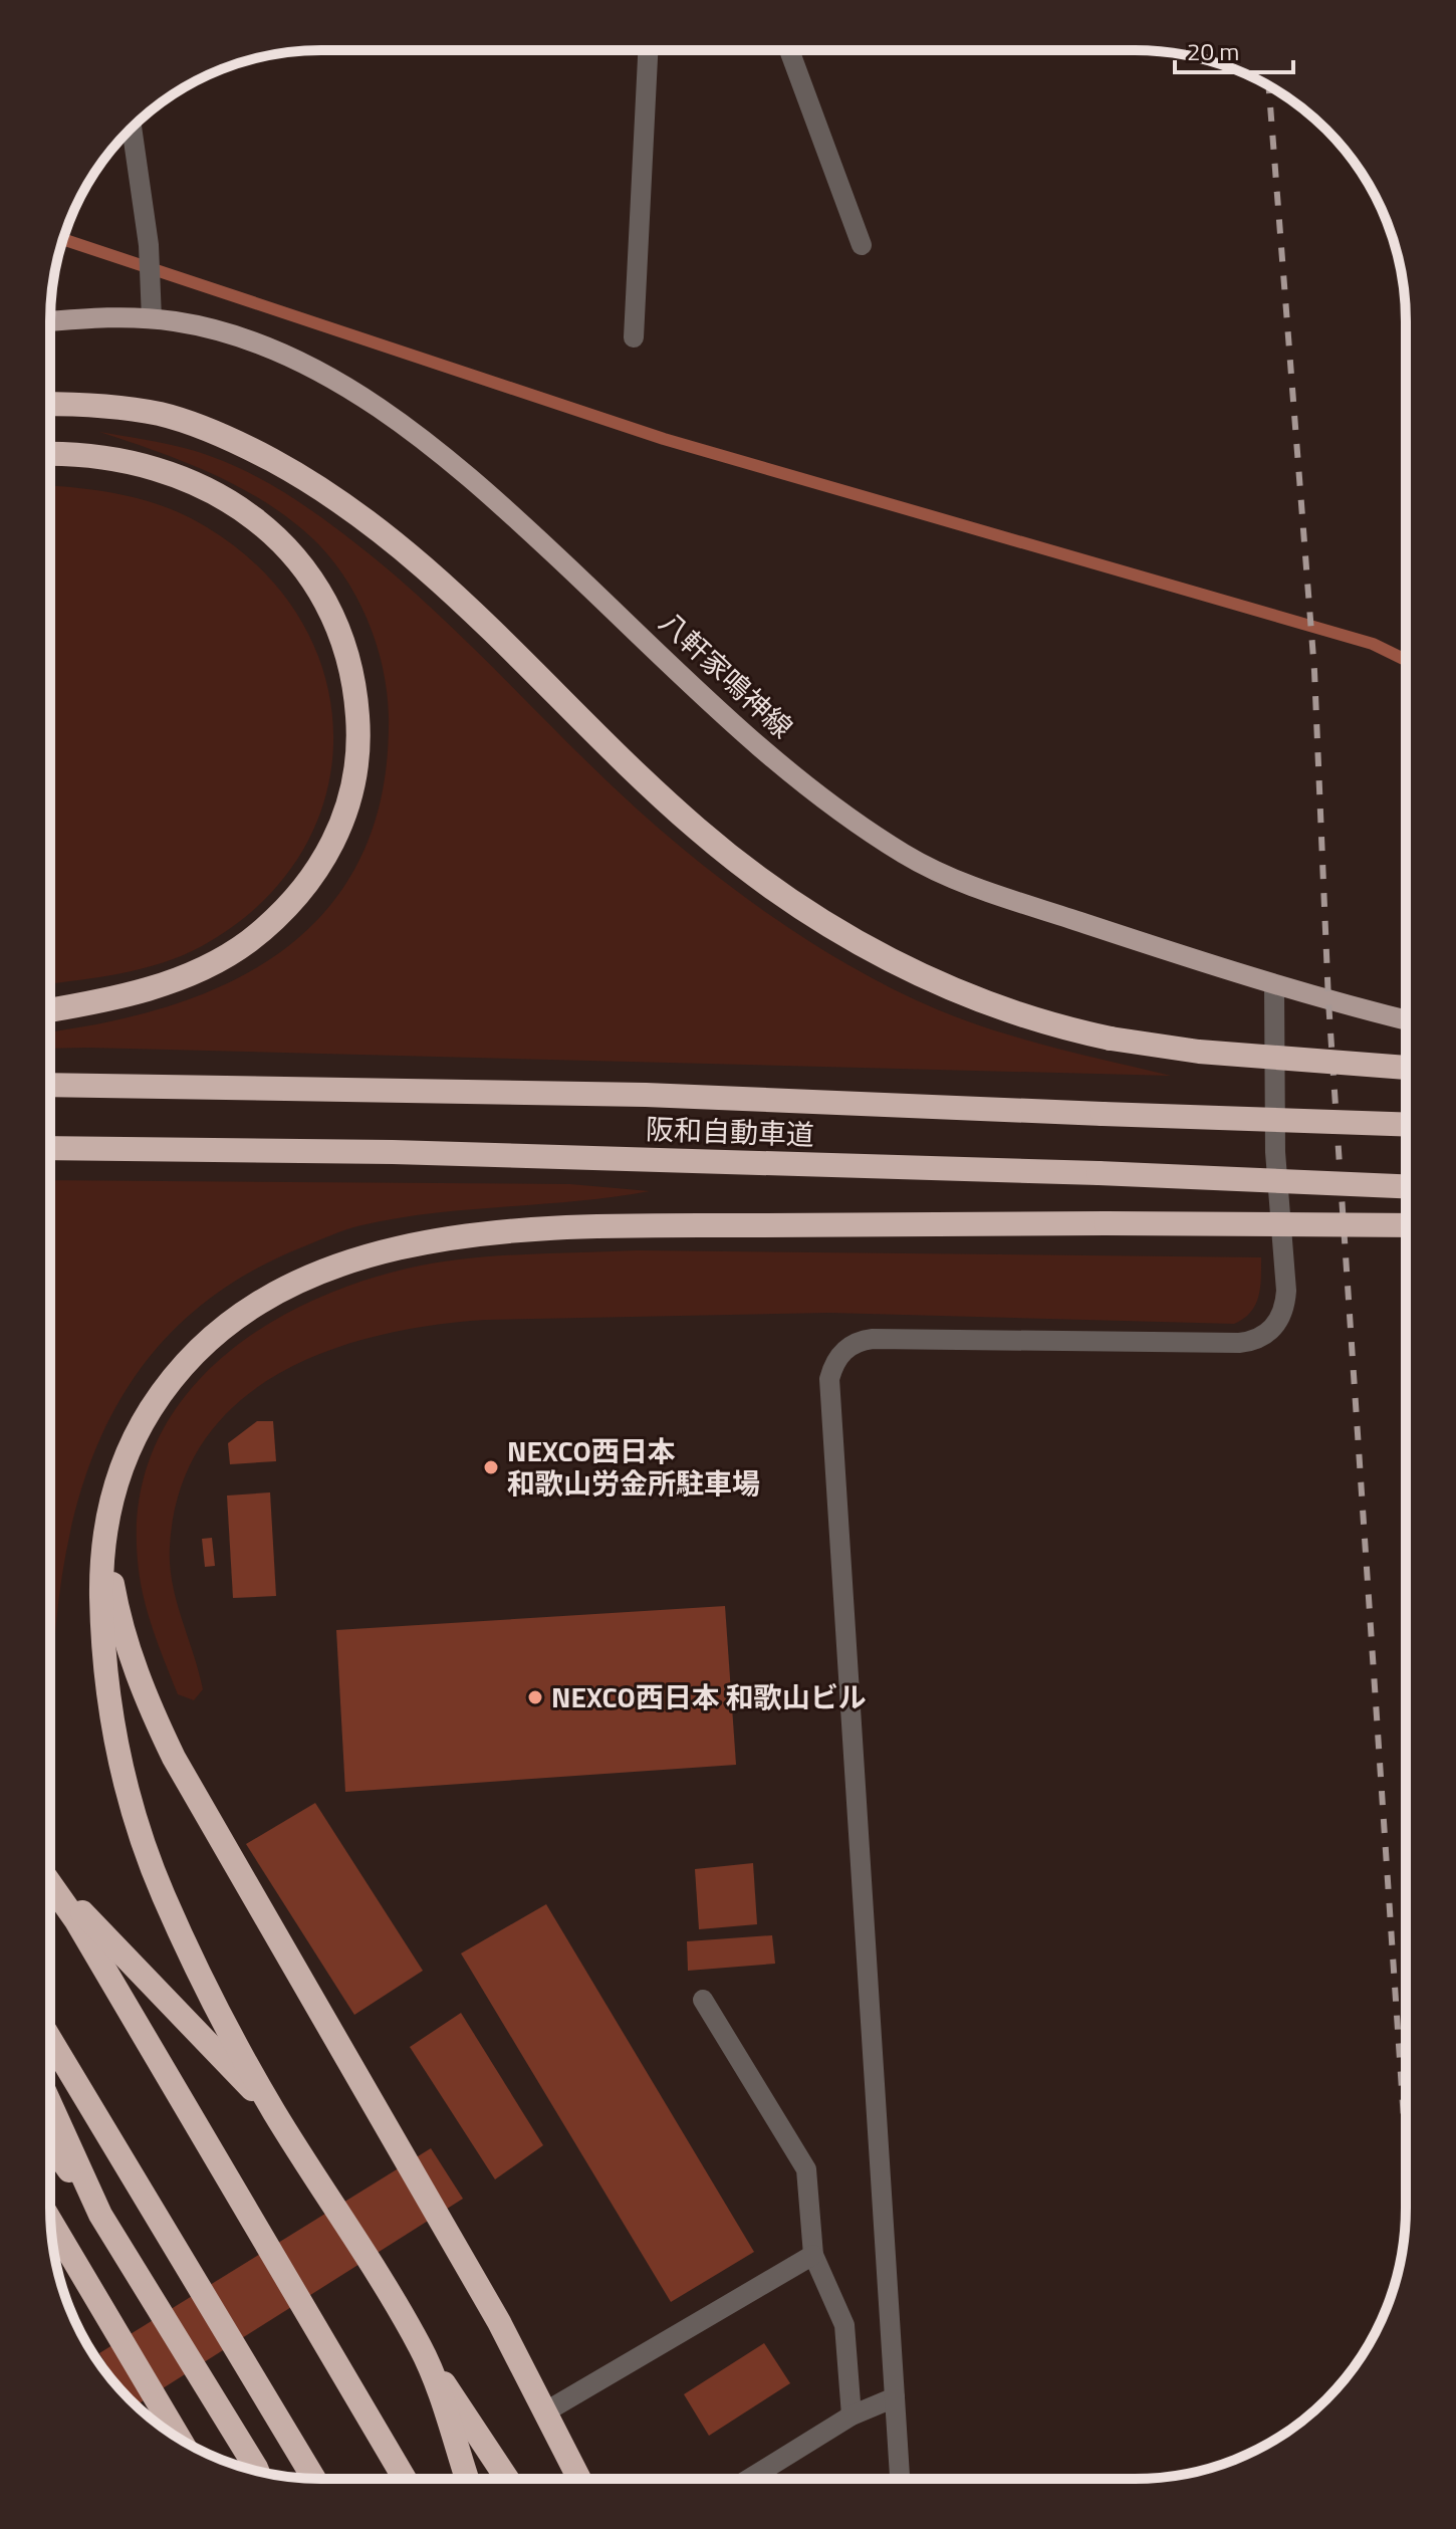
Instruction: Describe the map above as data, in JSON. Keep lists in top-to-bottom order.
{
  "streets": {
    "highway": ["阪和自動車道"],
    "main road": ["八軒家鳴神線"]
  },
  "places": ["NEXCO西日本 和歌山労金所駐車場", "NEXCO西日本 和歌山ビル"],
  "scale_bar": "20 m"
}
